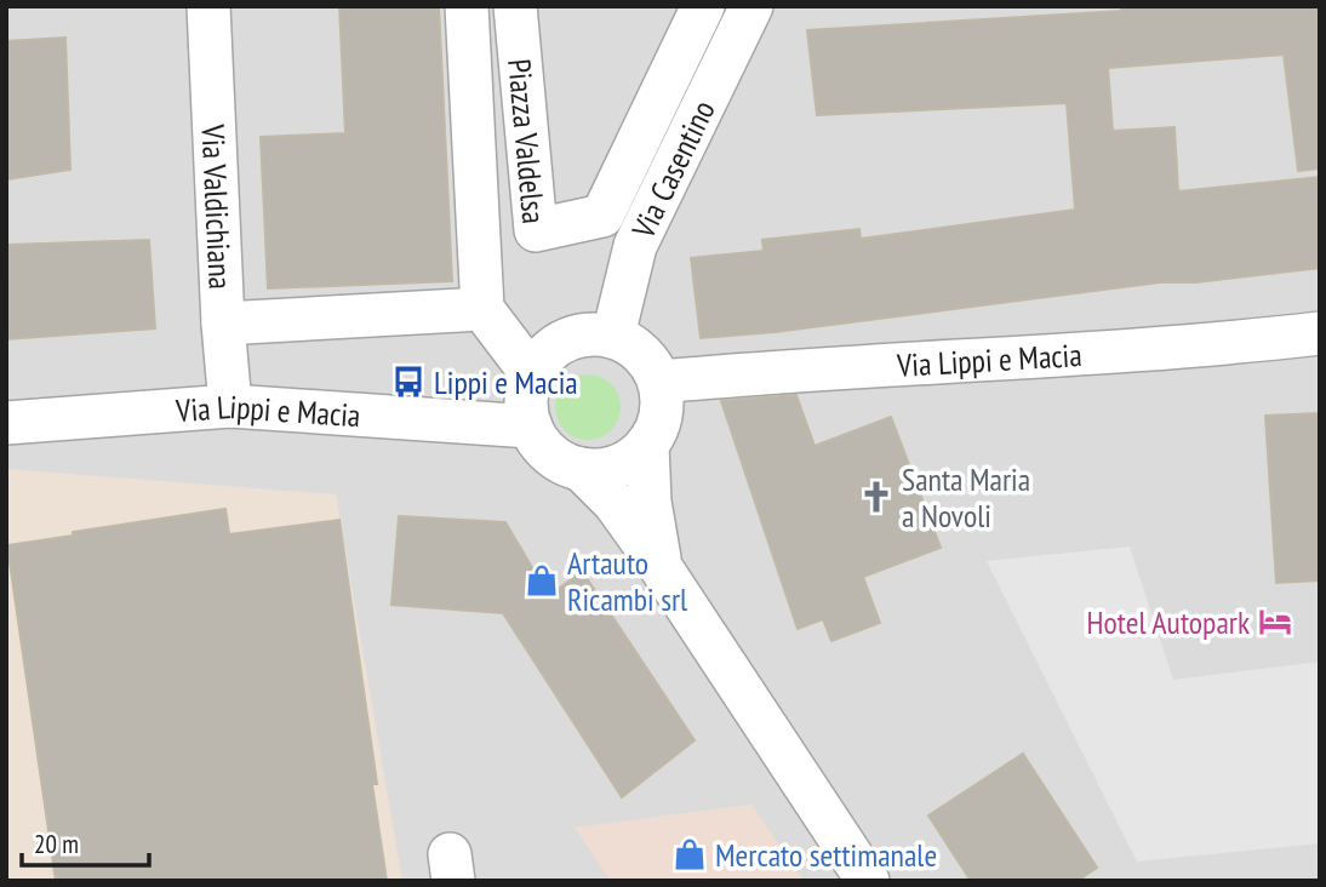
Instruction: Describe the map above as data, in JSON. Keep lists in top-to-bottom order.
{
  "streets": {
    "street": [
      "Piazza Valdelsa",
      "Via Casentino",
      "Via Valdichiana",
      "Via Lippi e Macia"
    ]
  },
  "crossings": [
    ["Via Casentino", "Via Lippi e Macia"],
    ["Via Valdichiana", "Via Lippi e Macia"]
  ],
  "places": {
    "bus stop": ["Lippi e Macia"],
    "church": ["Santa Maria a Novoli"],
    "shop": ["Artauto Ricambi srl", "Mercato settimanale"],
    "hotel": ["Hotel Autopark"]
  },
  "scale_bar": "20 m"
}
